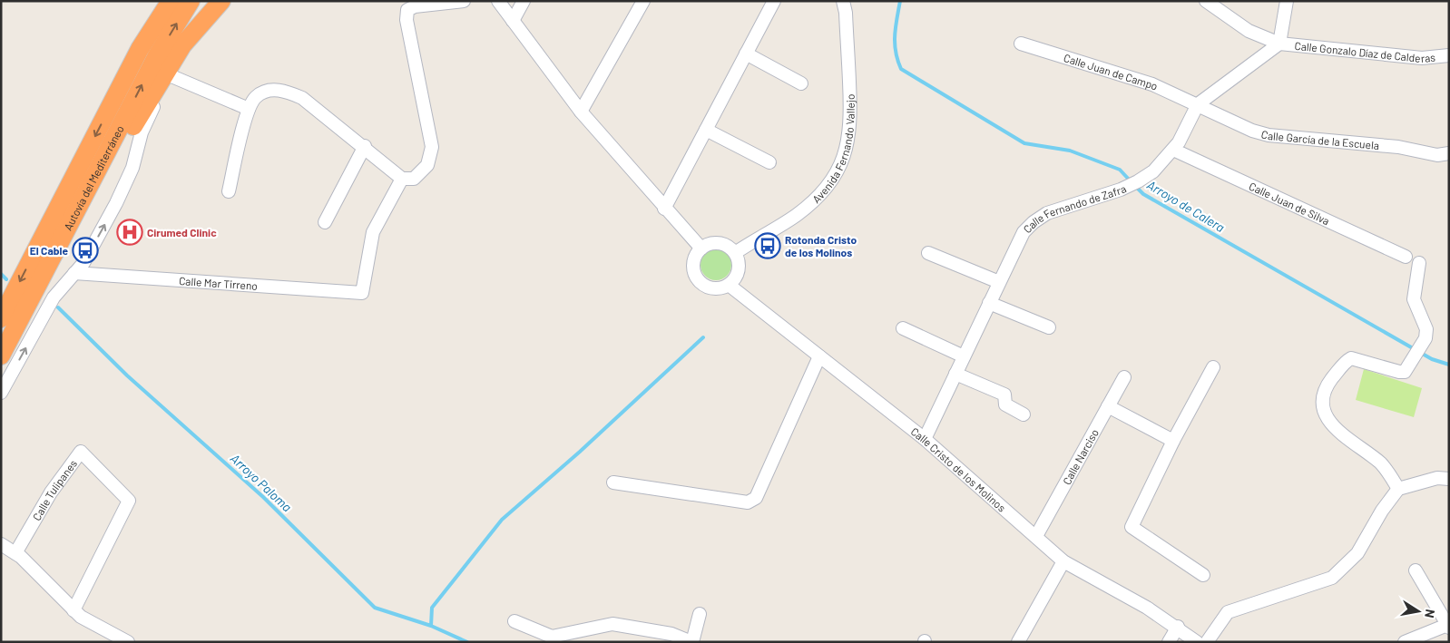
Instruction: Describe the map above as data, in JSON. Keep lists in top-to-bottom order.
{
  "streets": {
    "highway": ["Autovía del Mediterráneo"],
    "street": [
      "Calle Gonzalo Díaz de Calderas",
      "Calle Juan de Campo",
      "Calle García de la Escuela",
      "Avenida Fernando Vallejo",
      "Calle Juan de Silva",
      "Calle Fernando de Zafra",
      "Calle Mar Tirreno",
      "Calle Narciso",
      "Calle Cristo de los Molinos",
      "Calle Tulipanes"
    ]
  },
  "crossings": [
    ["Calle Gonzalo Díaz de Calderas", "Calle Fernando de Zafra"],
    ["Calle Juan de Campo", "Calle García de la Escuela"],
    ["Calle Juan de Campo", "Calle Fernando de Zafra"],
    ["Calle García de la Escuela", "Calle Fernando de Zafra"],
    ["Avenida Fernando Vallejo", "Calle Cristo de los Molinos"],
    ["Calle Juan de Silva", "Calle Fernando de Zafra"],
    ["Calle Fernando de Zafra", "Calle Cristo de los Molinos"],
    ["Calle Narciso", "Calle Cristo de los Molinos"]
  ],
  "water": ["Arroyo de Calera", "Arroyo Paloma"],
  "places": {
    "hospital": ["Cirumed Clinic"],
    "bus stop": ["Rotonda Cristo de los Molinos", "El Cable"]
  },
  "north": "right"
}
